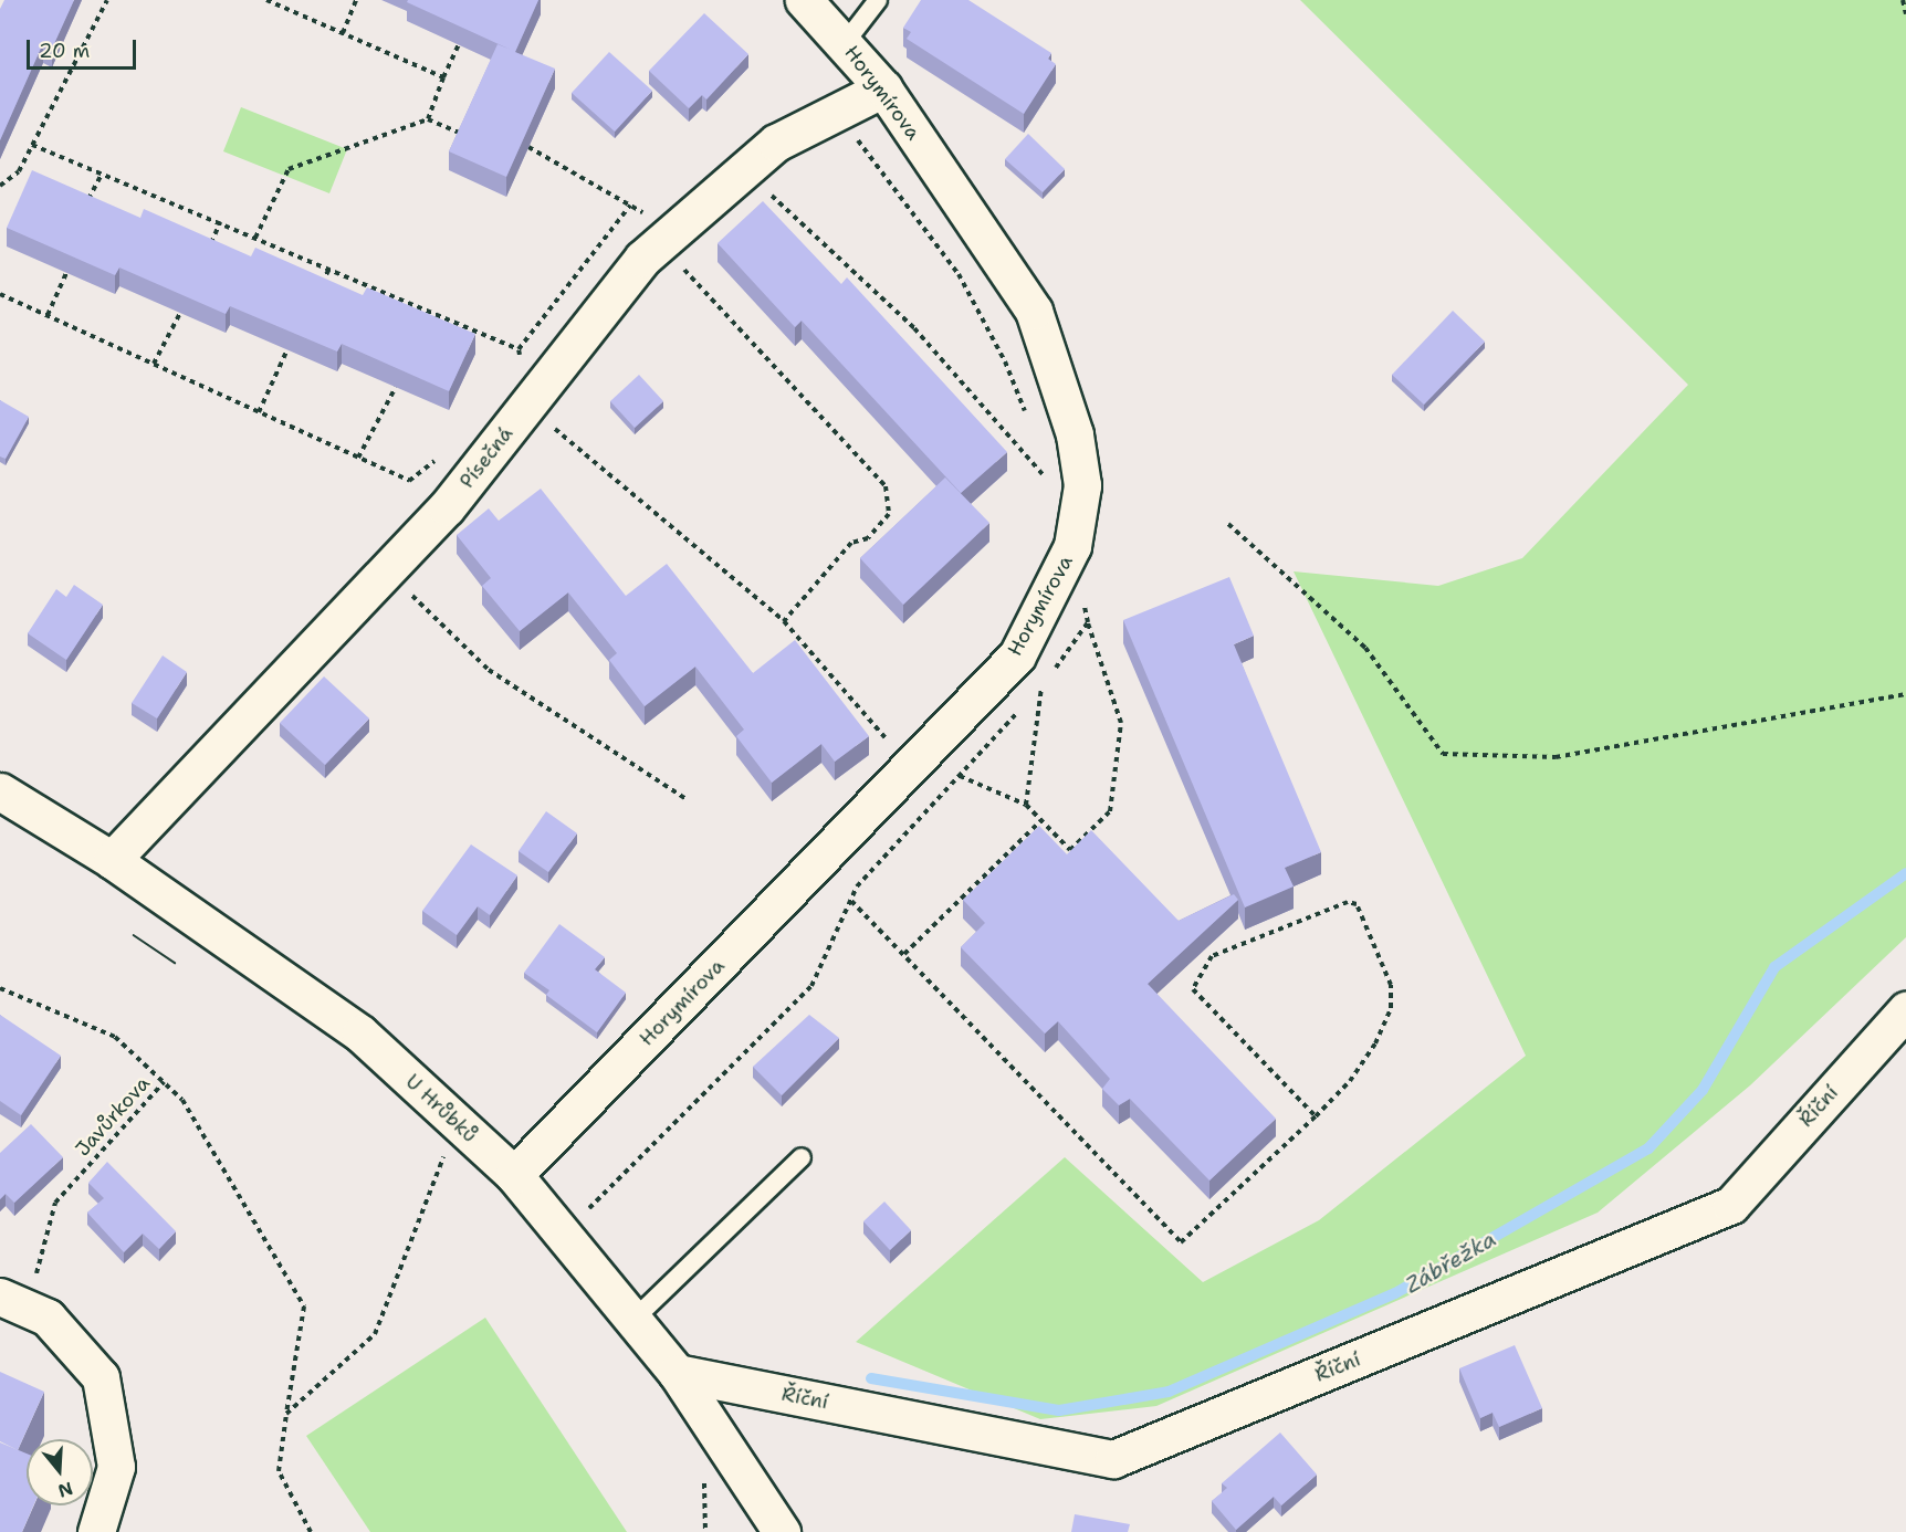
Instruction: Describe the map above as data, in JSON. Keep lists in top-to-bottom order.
{
  "streets": {
    "street": [
      "Horymírova",
      "Písečná",
      "Říční",
      "U Hrůbků"
    ],
    "path": ["Javůrkova"]
  },
  "crossings": [
    ["Horymírova", "Písečná"],
    ["Horymírova", "U Hrůbků"],
    ["Písečná", "U Hrůbků"],
    ["Říční", "U Hrůbků"]
  ],
  "water": ["Zábřežka"],
  "scale_bar": "20 m",
  "north": "bottom"
}
